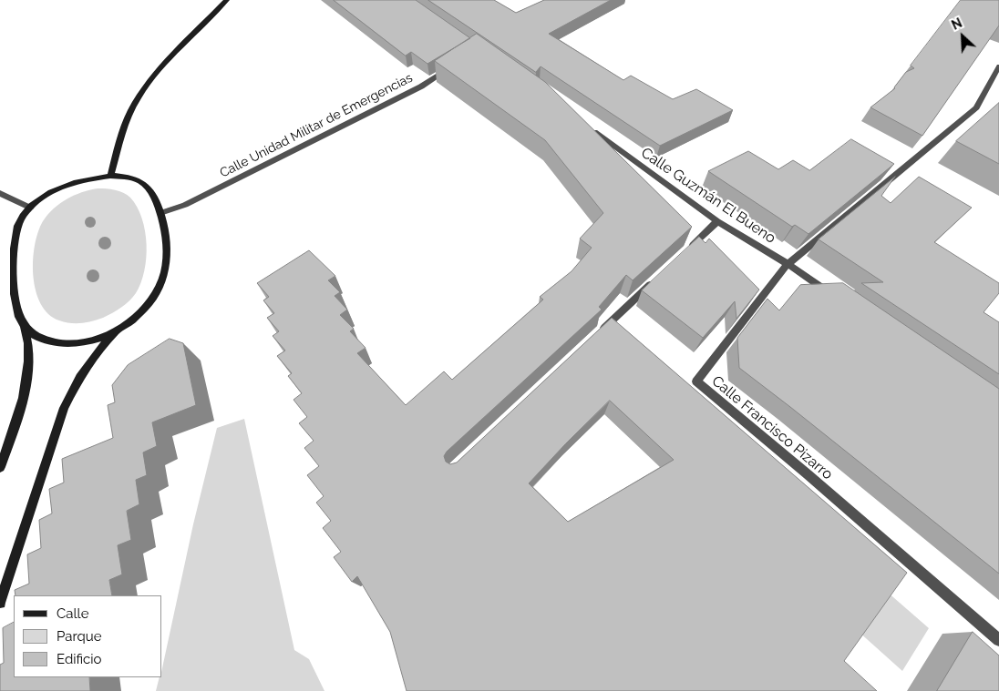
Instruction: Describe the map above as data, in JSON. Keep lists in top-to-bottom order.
{
  "streets": {
    "street": ["Calle Unidad Militar de Emergencias", "Calle Guzmán El Bueno", "Calle Francisco Pizarro"]
  },
  "crossings": [
    ["Calle Guzmán El Bueno", "Calle Francisco Pizarro"]
  ],
  "legend": ["Calle", "Parque", "Edificio"],
  "north": "top left"
}
